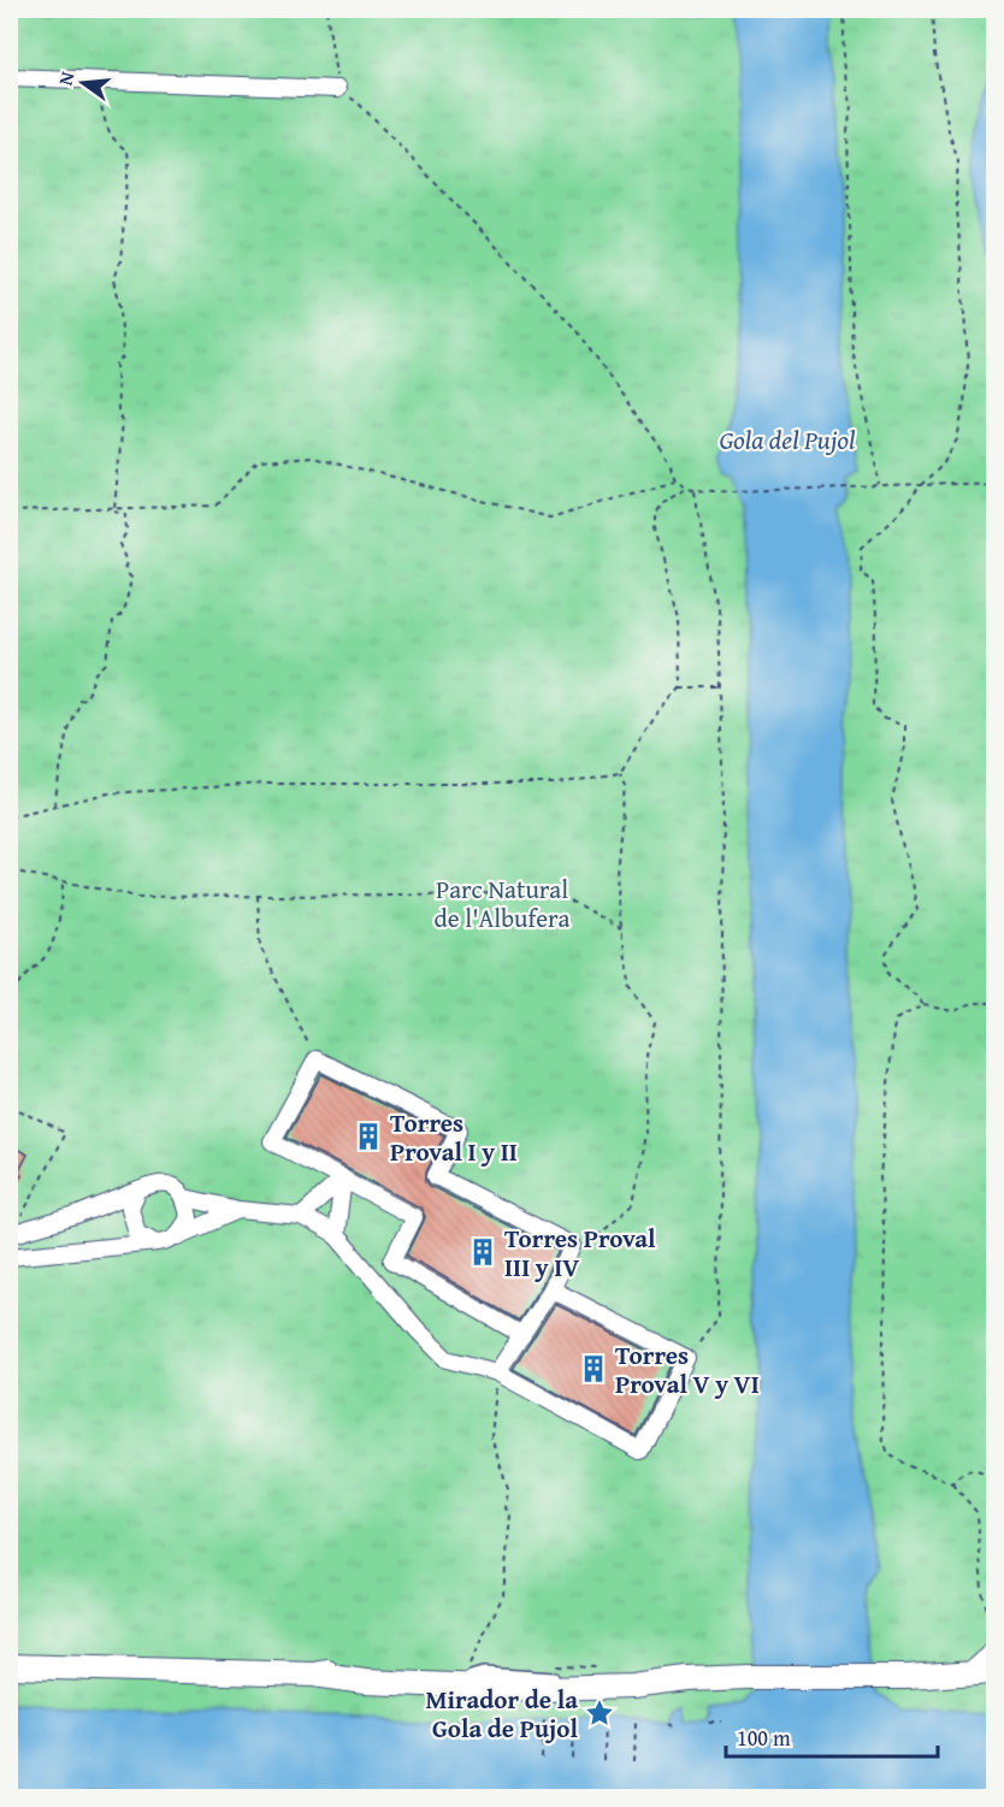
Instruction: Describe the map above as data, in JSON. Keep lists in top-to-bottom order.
{
  "water": ["Gola del Pujol"],
  "parks": ["Parc Natural de l'Albufera"],
  "places": {
    "building": ["Torres Proval I y II", "Torres Proval III y IV", "Torres Proval V y VI"],
    "place": ["Mirador de la Gola de Pujol"]
  },
  "scale_bar": "100 m",
  "north": "left"
}
